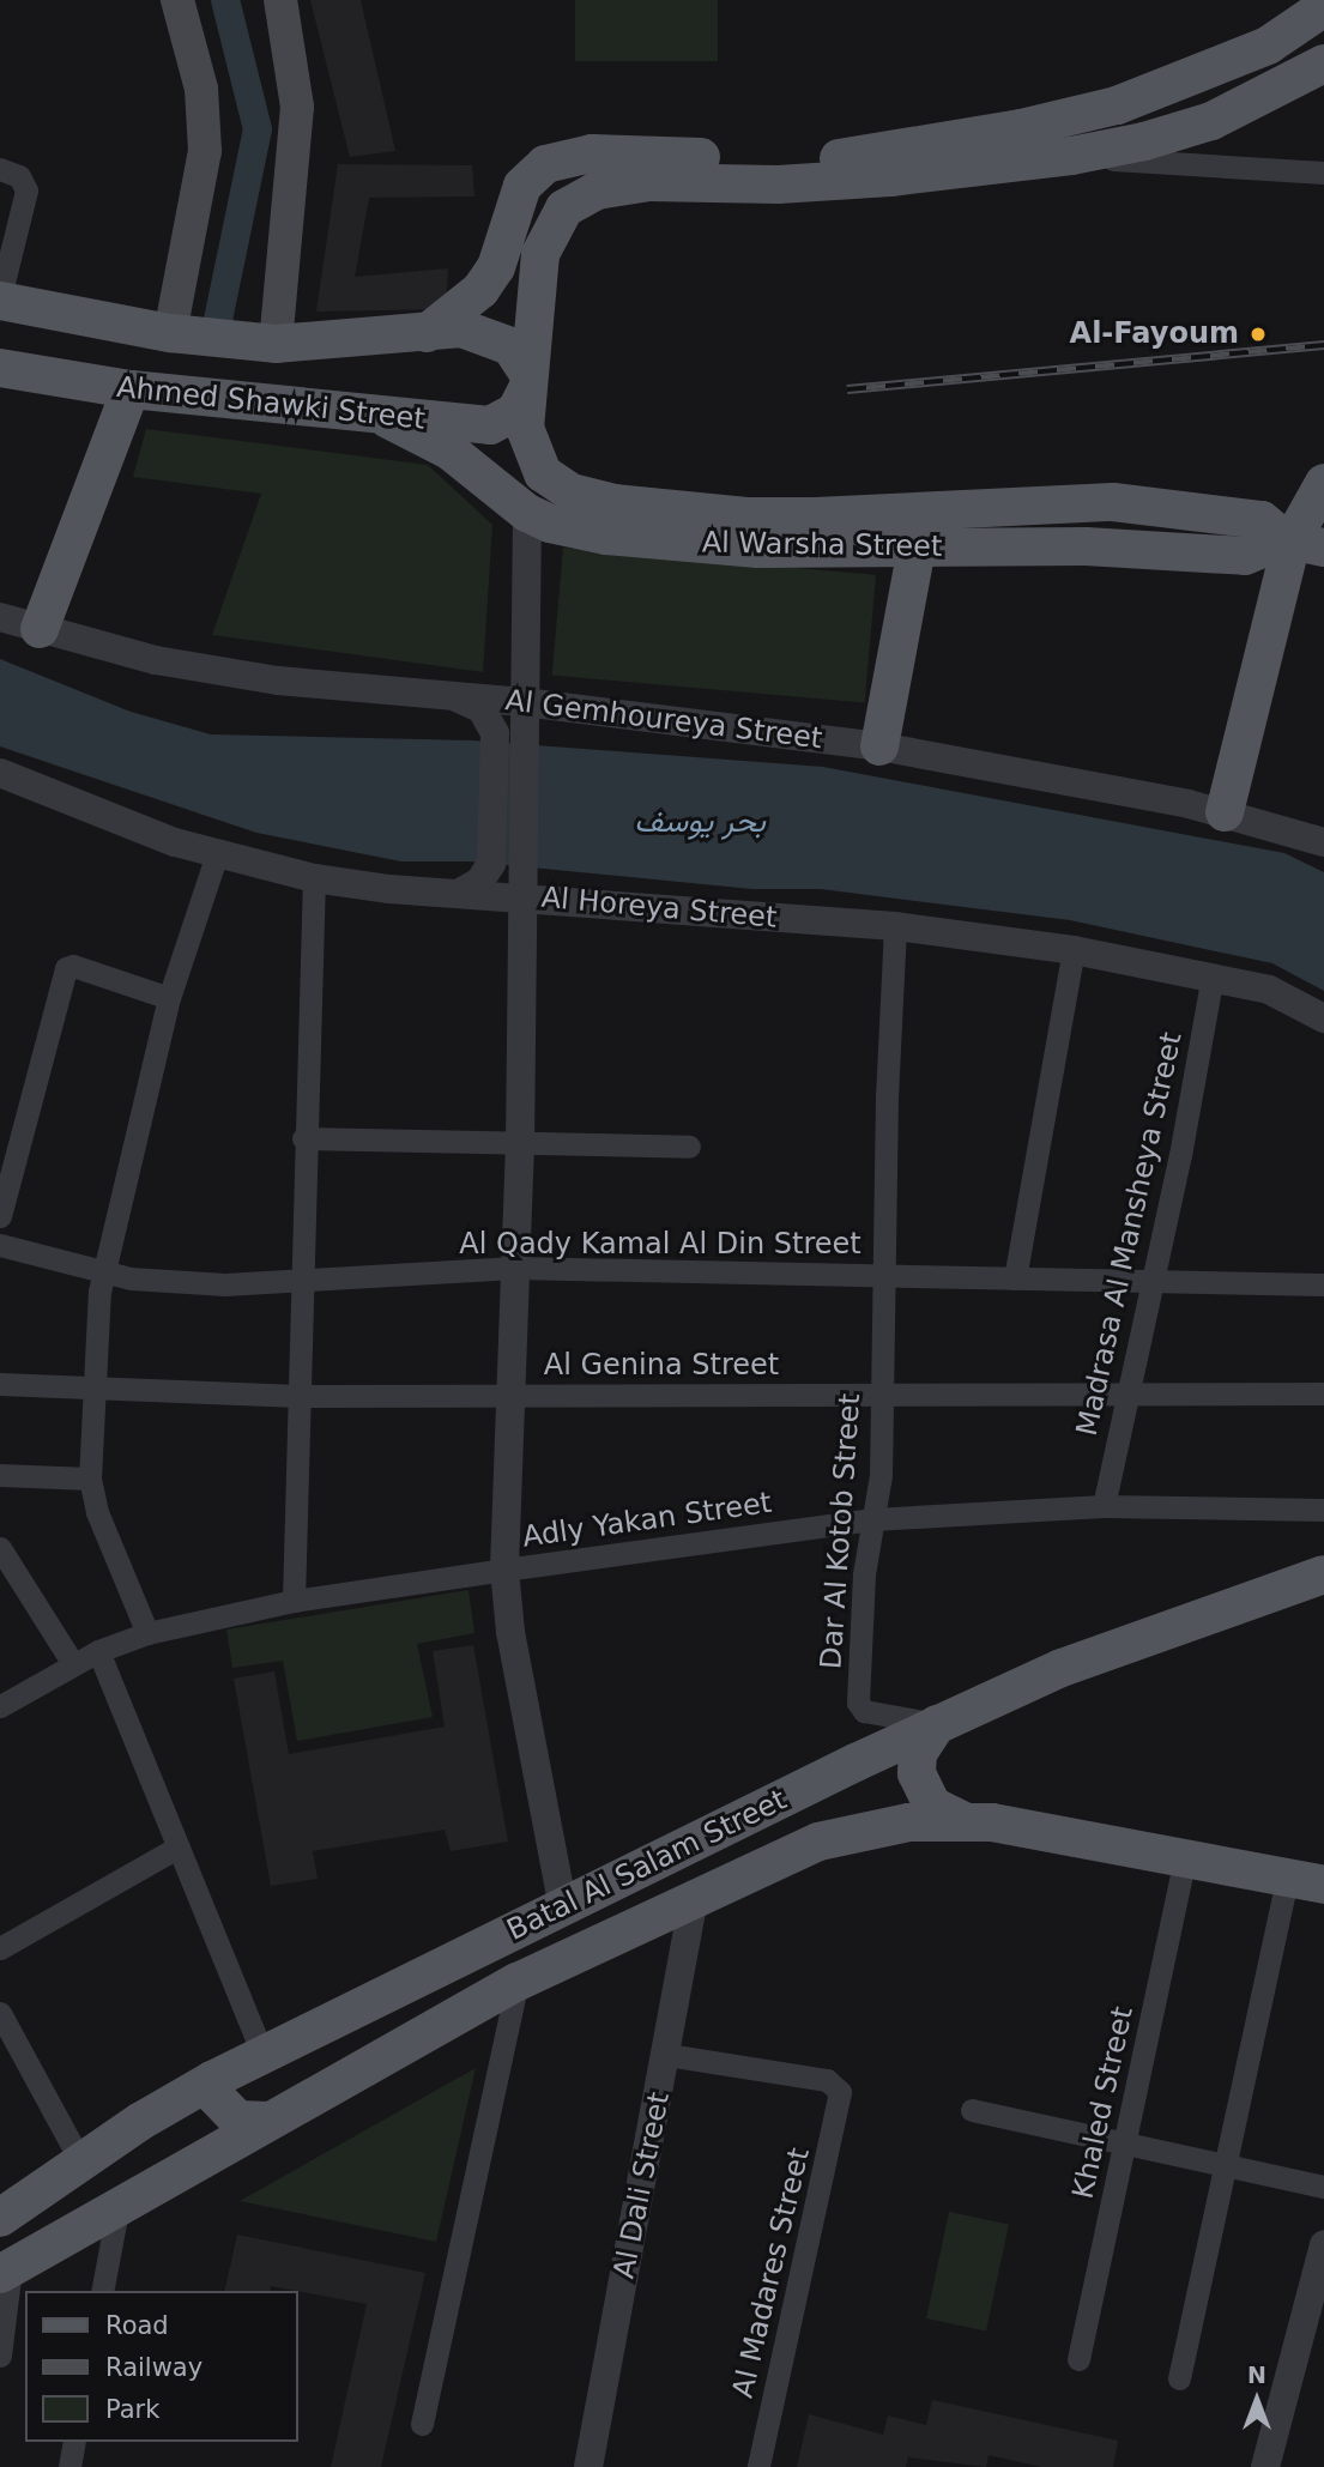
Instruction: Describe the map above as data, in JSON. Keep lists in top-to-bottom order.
{
  "streets": {
    "main road": ["Ahmed Shawki Street", "Al Warsha Street", "Batal Al Salam Street"],
    "street": [
      "Al Gemhoureya Street",
      "Al Horeya Street",
      "Madrasa Al Mansheya Street",
      "Al Qady Kamal Al Din Street",
      "Al Genina Street",
      "Adly Yakan Street",
      "Dar Al Kotob Street",
      "Khaled Street",
      "Al Dali Street",
      "Al Madares Street"
    ]
  },
  "crossings": [
    ["Ahmed Shawki Street", "Al Warsha Street"],
    ["Al Horeya Street", "Madrasa Al Mansheya Street"],
    ["Al Horeya Street", "Dar Al Kotob Street"],
    ["Madrasa Al Mansheya Street", "Al Qady Kamal Al Din Street"],
    ["Madrasa Al Mansheya Street", "Al Genina Street"],
    ["Madrasa Al Mansheya Street", "Adly Yakan Street"],
    ["Al Qady Kamal Al Din Street", "Dar Al Kotob Street"],
    ["Al Genina Street", "Dar Al Kotob Street"],
    ["Adly Yakan Street", "Dar Al Kotob Street"],
    ["Dar Al Kotob Street", "Batal Al Salam Street"],
    ["Batal Al Salam Street", "Khaled Street"],
    ["Batal Al Salam Street", "Al Dali Street"],
    ["Al Dali Street", "Al Madares Street"]
  ],
  "water": ["بحر يوسف"],
  "places": ["Al-Fayoum"],
  "legend": ["Road", "Railway", "Park"],
  "north": "top"
}
